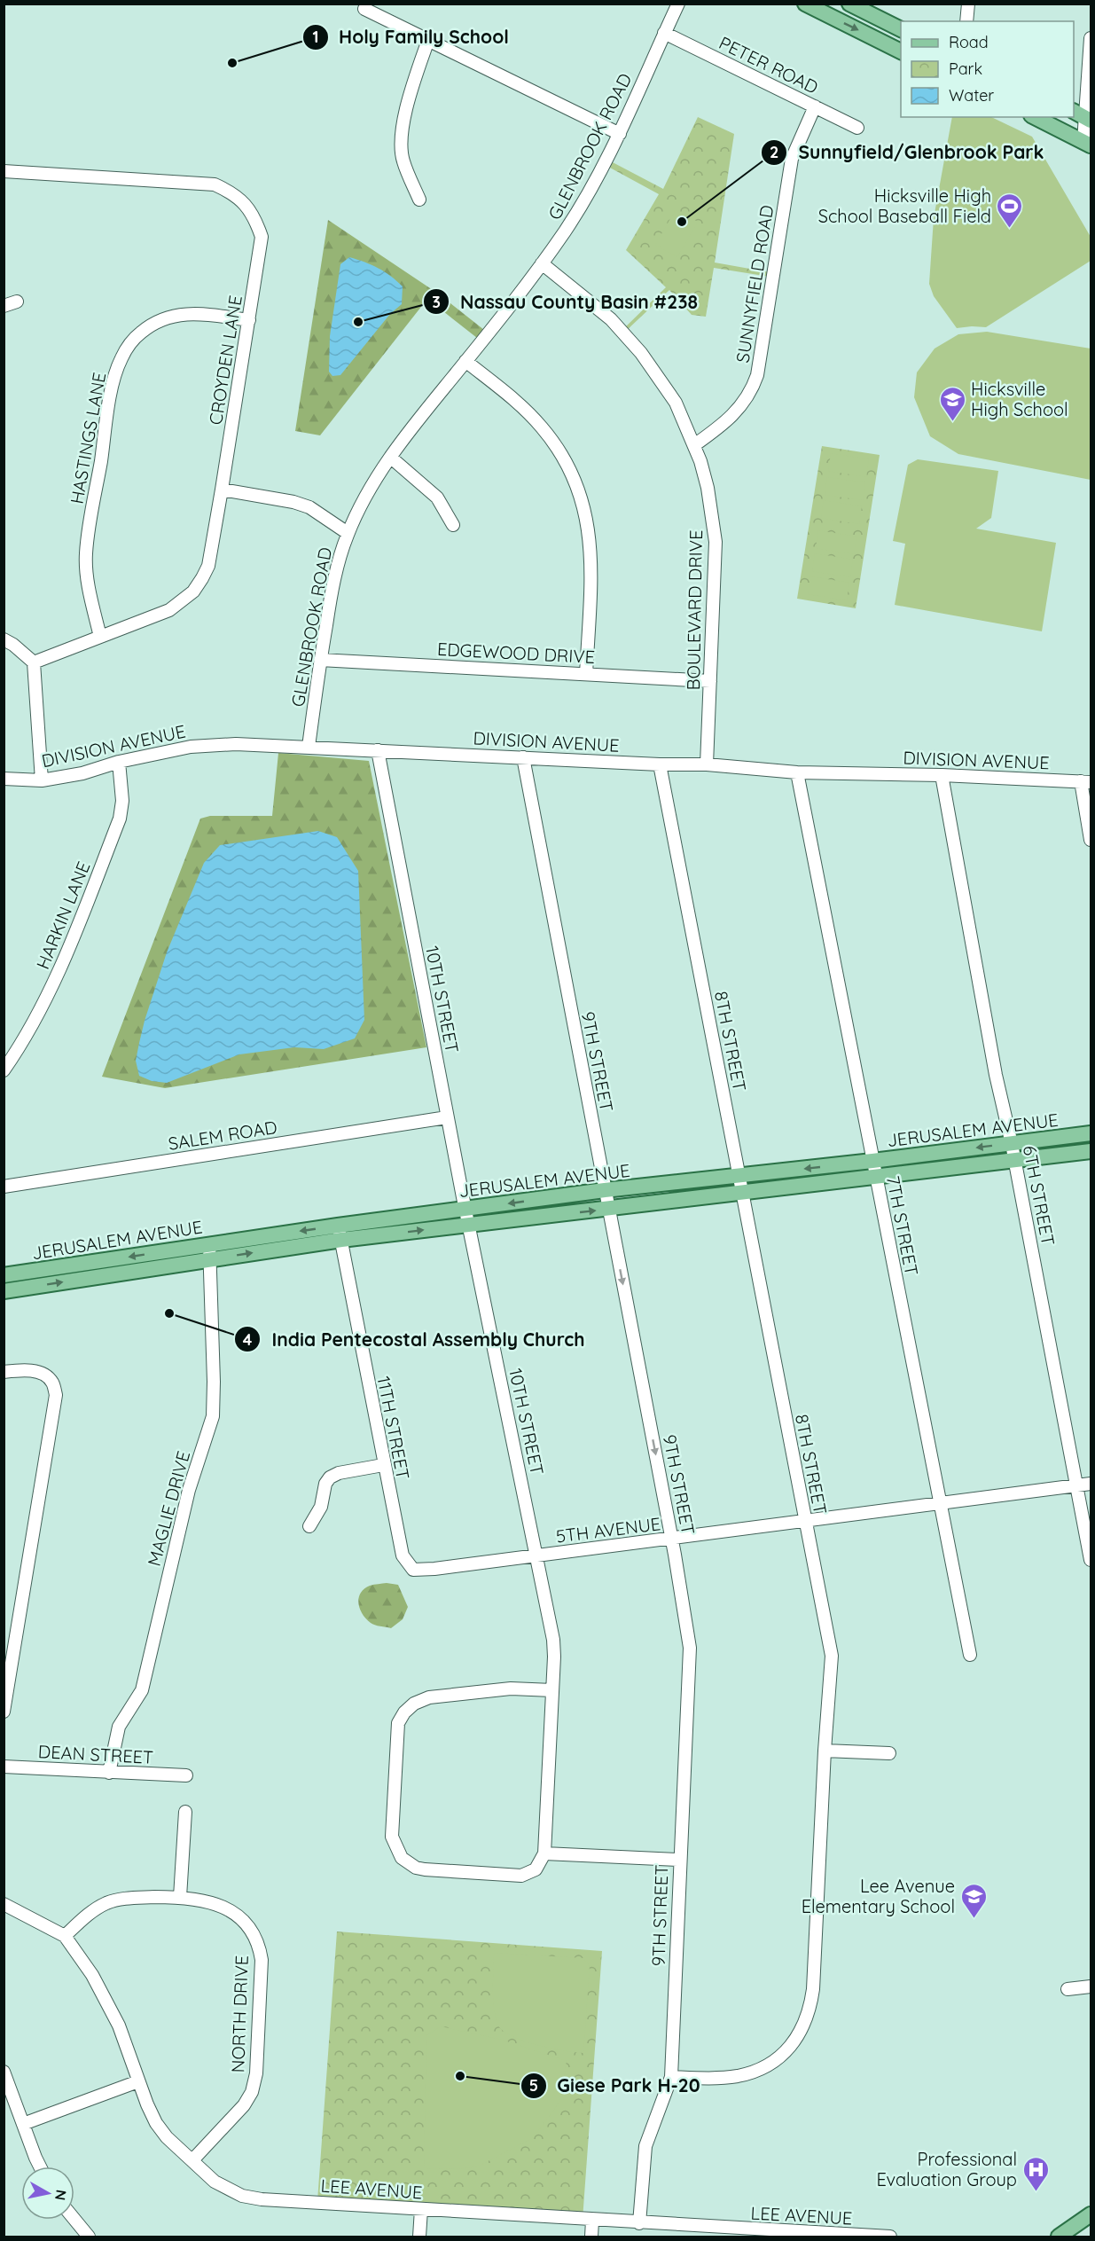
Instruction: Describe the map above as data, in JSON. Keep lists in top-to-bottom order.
{
  "streets": {
    "main road": ["JERUSALEM AVENUE"],
    "street": [
      "PETER ROAD",
      "GLENBROOK ROAD",
      "SUNNYFIELD ROAD",
      "CROYDEN LANE",
      "HASTINGS LANE",
      "BOULEVARD DRIVE",
      "EDGEWOOD DRIVE",
      "DIVISION AVENUE",
      "HARKIN LANE",
      "10TH STREET",
      "8TH STREET",
      "9TH STREET",
      "SALEM ROAD",
      "6TH STREET",
      "7TH STREET",
      "11TH STREET",
      "MAGLIE DRIVE",
      "5TH AVENUE",
      "DEAN STREET",
      "NORTH DRIVE",
      "LEE AVENUE"
    ]
  },
  "crossings": [
    ["PETER ROAD", "GLENBROOK ROAD"],
    ["PETER ROAD", "SUNNYFIELD ROAD"],
    ["GLENBROOK ROAD", "BOULEVARD DRIVE"],
    ["GLENBROOK ROAD", "EDGEWOOD DRIVE"],
    ["GLENBROOK ROAD", "DIVISION AVENUE"],
    ["SUNNYFIELD ROAD", "BOULEVARD DRIVE"],
    ["CROYDEN LANE", "HASTINGS LANE"],
    ["BOULEVARD DRIVE", "EDGEWOOD DRIVE"],
    ["BOULEVARD DRIVE", "DIVISION AVENUE"],
    ["DIVISION AVENUE", "HARKIN LANE"],
    ["DIVISION AVENUE", "10TH STREET"],
    ["DIVISION AVENUE", "8TH STREET"],
    ["DIVISION AVENUE", "9TH STREET"],
    ["DIVISION AVENUE", "6TH STREET"],
    ["DIVISION AVENUE", "7TH STREET"],
    ["10TH STREET", "JERUSALEM AVENUE"],
    ["10TH STREET", "SALEM ROAD"],
    ["10TH STREET", "5TH AVENUE"],
    ["8TH STREET", "9TH STREET"],
    ["8TH STREET", "JERUSALEM AVENUE"],
    ["8TH STREET", "5TH AVENUE"],
    ["9TH STREET", "JERUSALEM AVENUE"],
    ["9TH STREET", "5TH AVENUE"],
    ["9TH STREET", "LEE AVENUE"],
    ["JERUSALEM AVENUE", "6TH STREET"],
    ["JERUSALEM AVENUE", "7TH STREET"],
    ["JERUSALEM AVENUE", "11TH STREET"],
    ["JERUSALEM AVENUE", "MAGLIE DRIVE"],
    ["6TH STREET", "5TH AVENUE"],
    ["7TH STREET", "5TH AVENUE"],
    ["11TH STREET", "5TH AVENUE"],
    ["MAGLIE DRIVE", "DEAN STREET"],
    ["NORTH DRIVE", "LEE AVENUE"]
  ],
  "places": {
    "other": [
      "Holy Family School",
      "Sunnyfield/Glenbrook Park",
      "Nassau County Basin #238",
      "India Pentecostal Assembly Church",
      "Giese Park H-20"
    ],
    "sports": ["Hicksville High School Baseball Field"],
    "school or university": ["Hicksville High School", "Lee Avenue Elementary School"],
    "hospital": ["Professional Evaluation Group"]
  },
  "legend": ["Road", "Park", "Water"],
  "north": "right"
}
